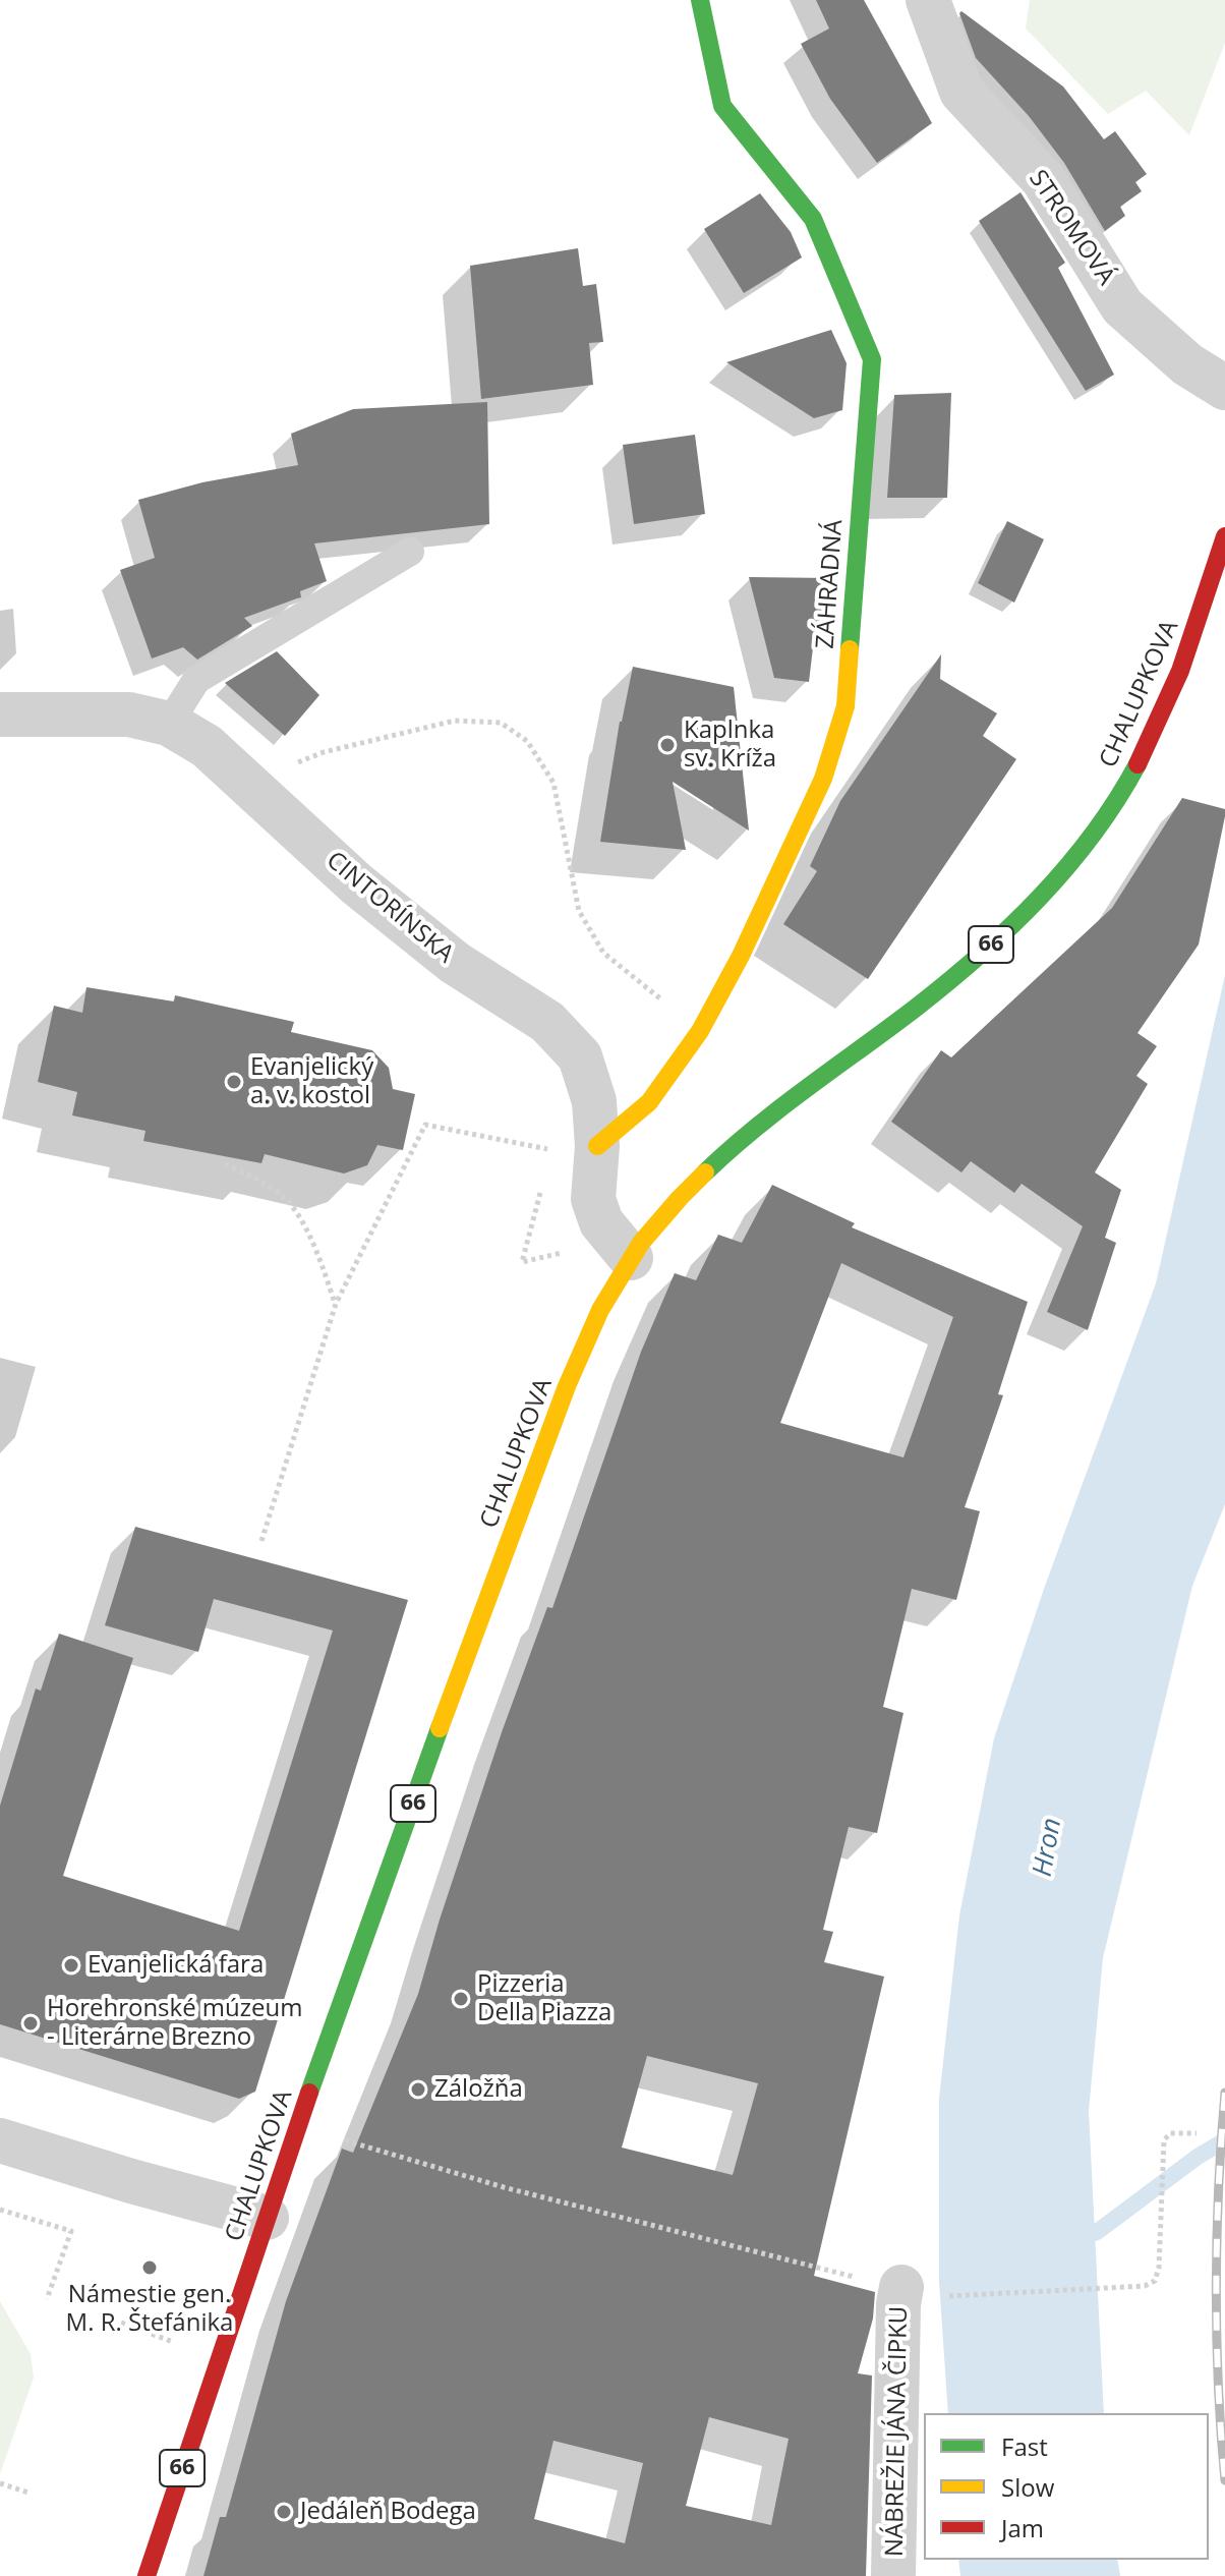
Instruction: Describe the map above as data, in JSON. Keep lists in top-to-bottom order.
{
  "streets": {
    "main road": ["ZÁHRADNÁ", "CHALUPKOVA", "66"],
    "street": ["STROMOVÁ", "CINTORÍNSKA", "NÁBREŽIE JÁNA ČIPKU"]
  },
  "crossings": [
    ["ZÁHRADNÁ", "CINTORÍNSKA"],
    ["CHALUPKOVA", "CINTORÍNSKA"]
  ],
  "water": ["Hron"],
  "places": [
    "Kaplnka sv. Kríža",
    "Evanjelický a. v. kostol",
    "Evanjelická fara",
    "Pizzeria Della Piazza",
    "Horehronské múzeum - Literárne Brezno",
    "Záložňa",
    "Námestie gen. M. R. Štefánika",
    "Jedáleň Bodega"
  ],
  "legend": ["Fast", "Slow", "Jam"]
}
